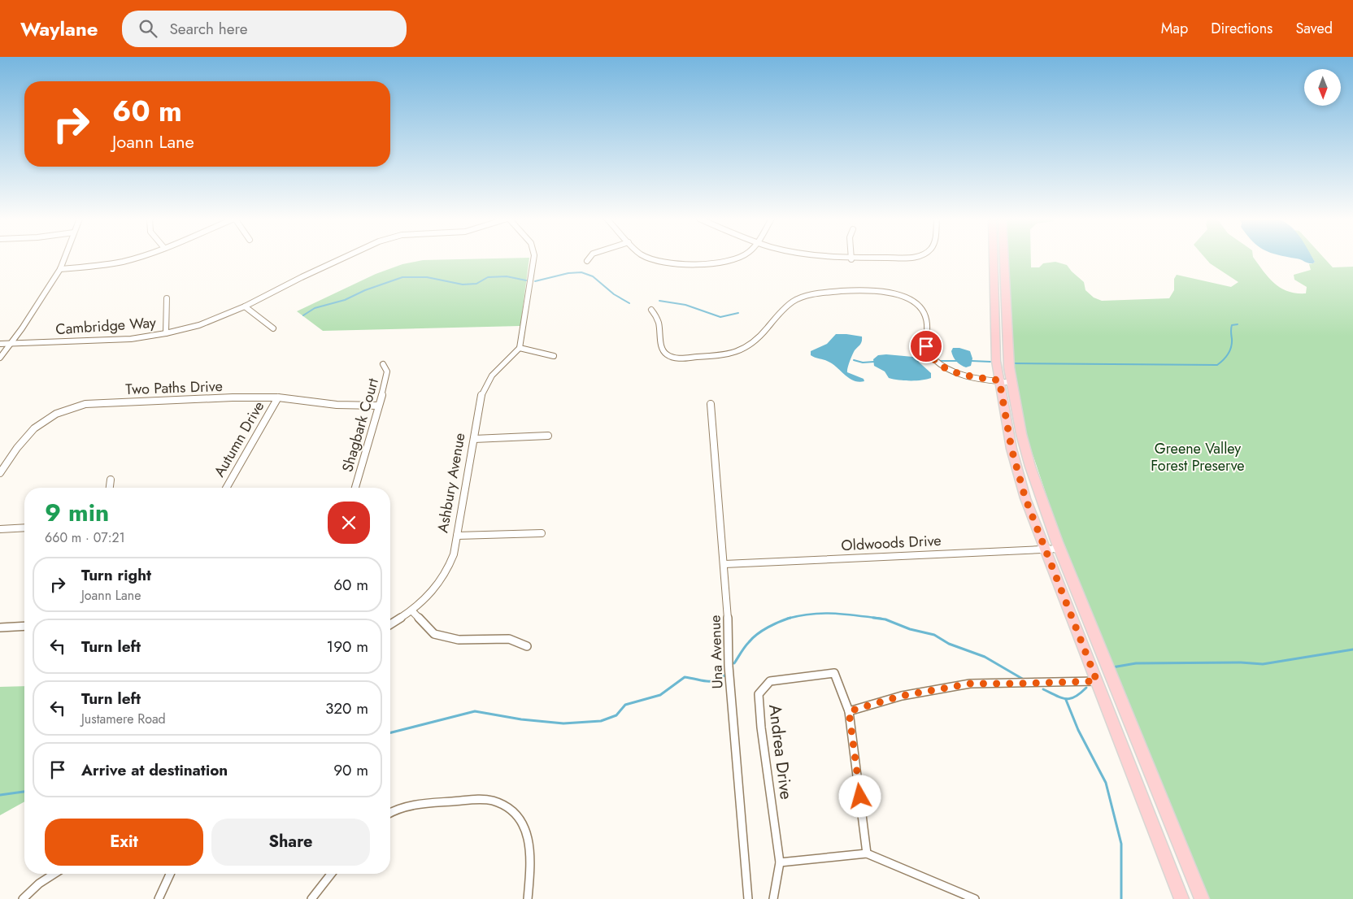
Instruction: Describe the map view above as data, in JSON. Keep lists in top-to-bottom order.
{
  "streets": {
    "street": [
      "Cambridge Way",
      "Two Paths Drive",
      "Shagbark Court",
      "Autumn Drive",
      "Ashbury Avenue",
      "Oldwoods Drive",
      "Una Avenue",
      "Andrea Drive"
    ]
  },
  "crossings": [
    ["Two Paths Drive", "Shagbark Court"],
    ["Two Paths Drive", "Autumn Drive"],
    ["Oldwoods Drive", "Una Avenue"]
  ],
  "parks": ["Greene Valley Forest Preserve"],
  "north": "bottom",
  "page": {
    "header": "Waylane",
    "search": "Search here",
    "nav": ["Map", "Directions", "Saved"],
    "turn": ["60 m", "Joann Lane"],
    "heading": ["9 min", "660 m · 07:21"],
    "list": [
      {
        "name": "Turn right",
        "note": "Joann Lane",
        "value": "60 m"
      },
      {
        "name": "Turn left",
        "value": "190 m"
      },
      {
        "name": "Turn left",
        "note": "Justamere Road",
        "value": "320 m"
      },
      {
        "name": "Arrive at destination",
        "value": "90 m"
      }
    ],
    "buttons": ["Exit", "Share"]
  }
}
